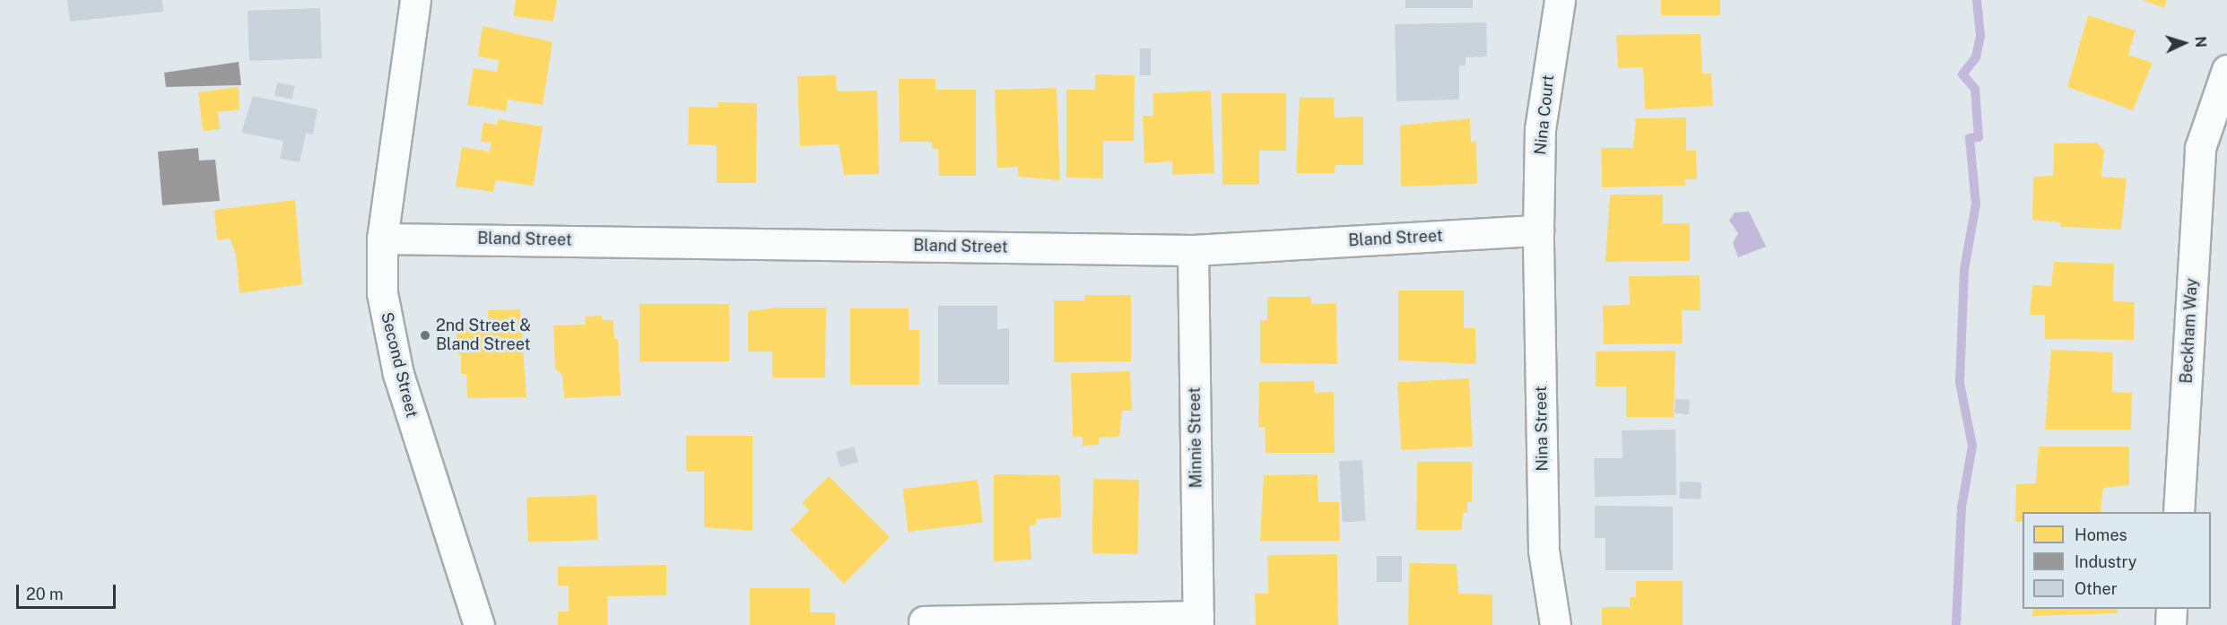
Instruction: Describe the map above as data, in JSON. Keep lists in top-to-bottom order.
{
  "streets": {
    "street": [
      "Nina Court",
      "Bland Street",
      "Beckham Way",
      "Second Street",
      "Nina Street",
      "Minnie Street"
    ]
  },
  "crossings": [
    ["Nina Court", "Bland Street"],
    ["Nina Court", "Nina Street"],
    ["Bland Street", "Second Street"],
    ["Bland Street", "Nina Street"],
    ["Bland Street", "Minnie Street"]
  ],
  "places": ["2nd Street & Bland Street"],
  "legend": ["Homes", "Industry", "Other"],
  "scale_bar": "20 m",
  "north": "right"
}
